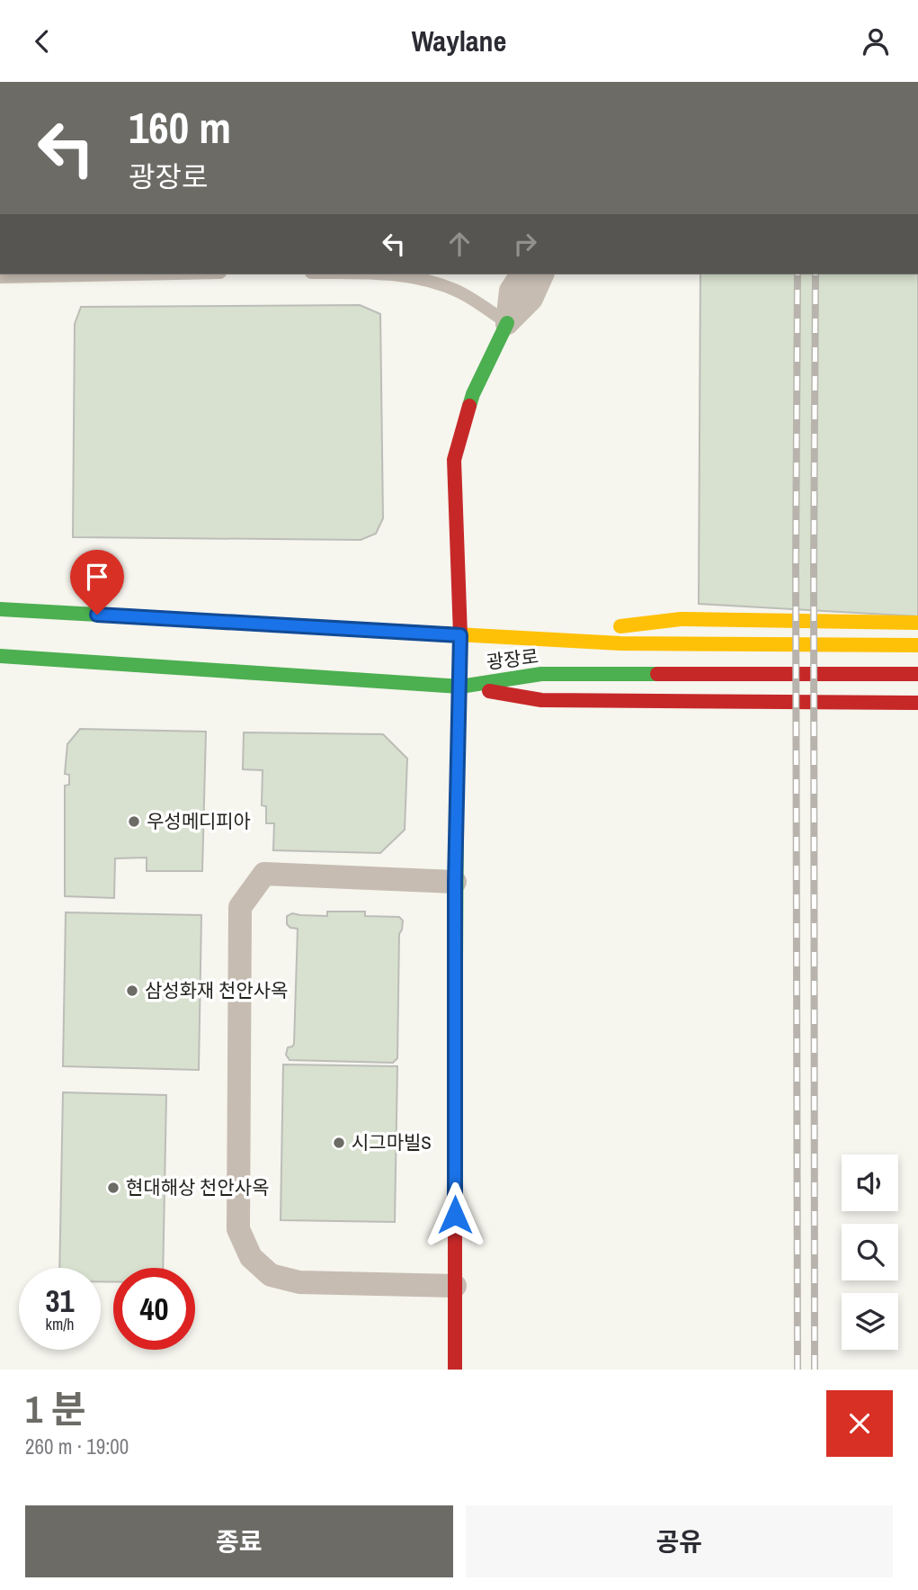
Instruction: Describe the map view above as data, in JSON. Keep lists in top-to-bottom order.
{
  "streets": {
    "main road": ["광장로"]
  },
  "places": [
    "우성메디피아",
    "삼성화재 천안사옥",
    "시그마빌S",
    "현대해상 천안사옥"
  ],
  "page": {
    "header": "Waylane",
    "turn": ["160 m", "광장로"],
    "speed": "31 km/h",
    "limit": "40",
    "heading": ["1 분", "260 m · 19:00"],
    "buttons": ["종료", "공유"]
  }
}
